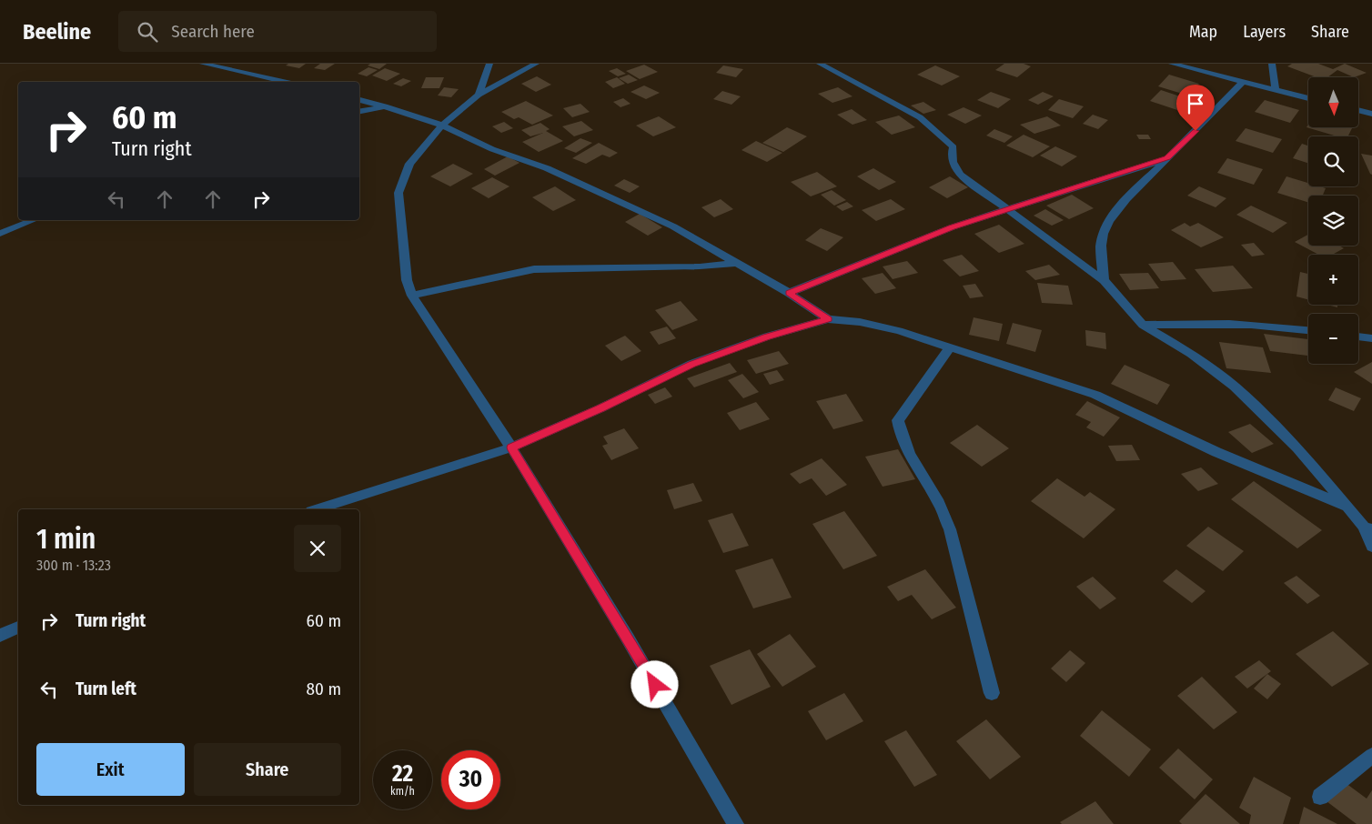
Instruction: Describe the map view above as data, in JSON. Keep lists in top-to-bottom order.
{
  "north": "bottom",
  "page": {
    "header": "Beeline",
    "search": "Search here",
    "nav": ["Map", "Layers", "Share"],
    "map_buttons": ["+", "−"],
    "turn": ["60 m", "Turn right"],
    "heading": ["1 min", "300 m · 13:23"],
    "list": [
      {
        "name": "Turn right",
        "value": "60 m"
      },
      {
        "name": "Turn left",
        "value": "80 m"
      }
    ],
    "buttons": ["Exit", "Share"],
    "speed": "22 km/h",
    "limit": "30"
  }
}
